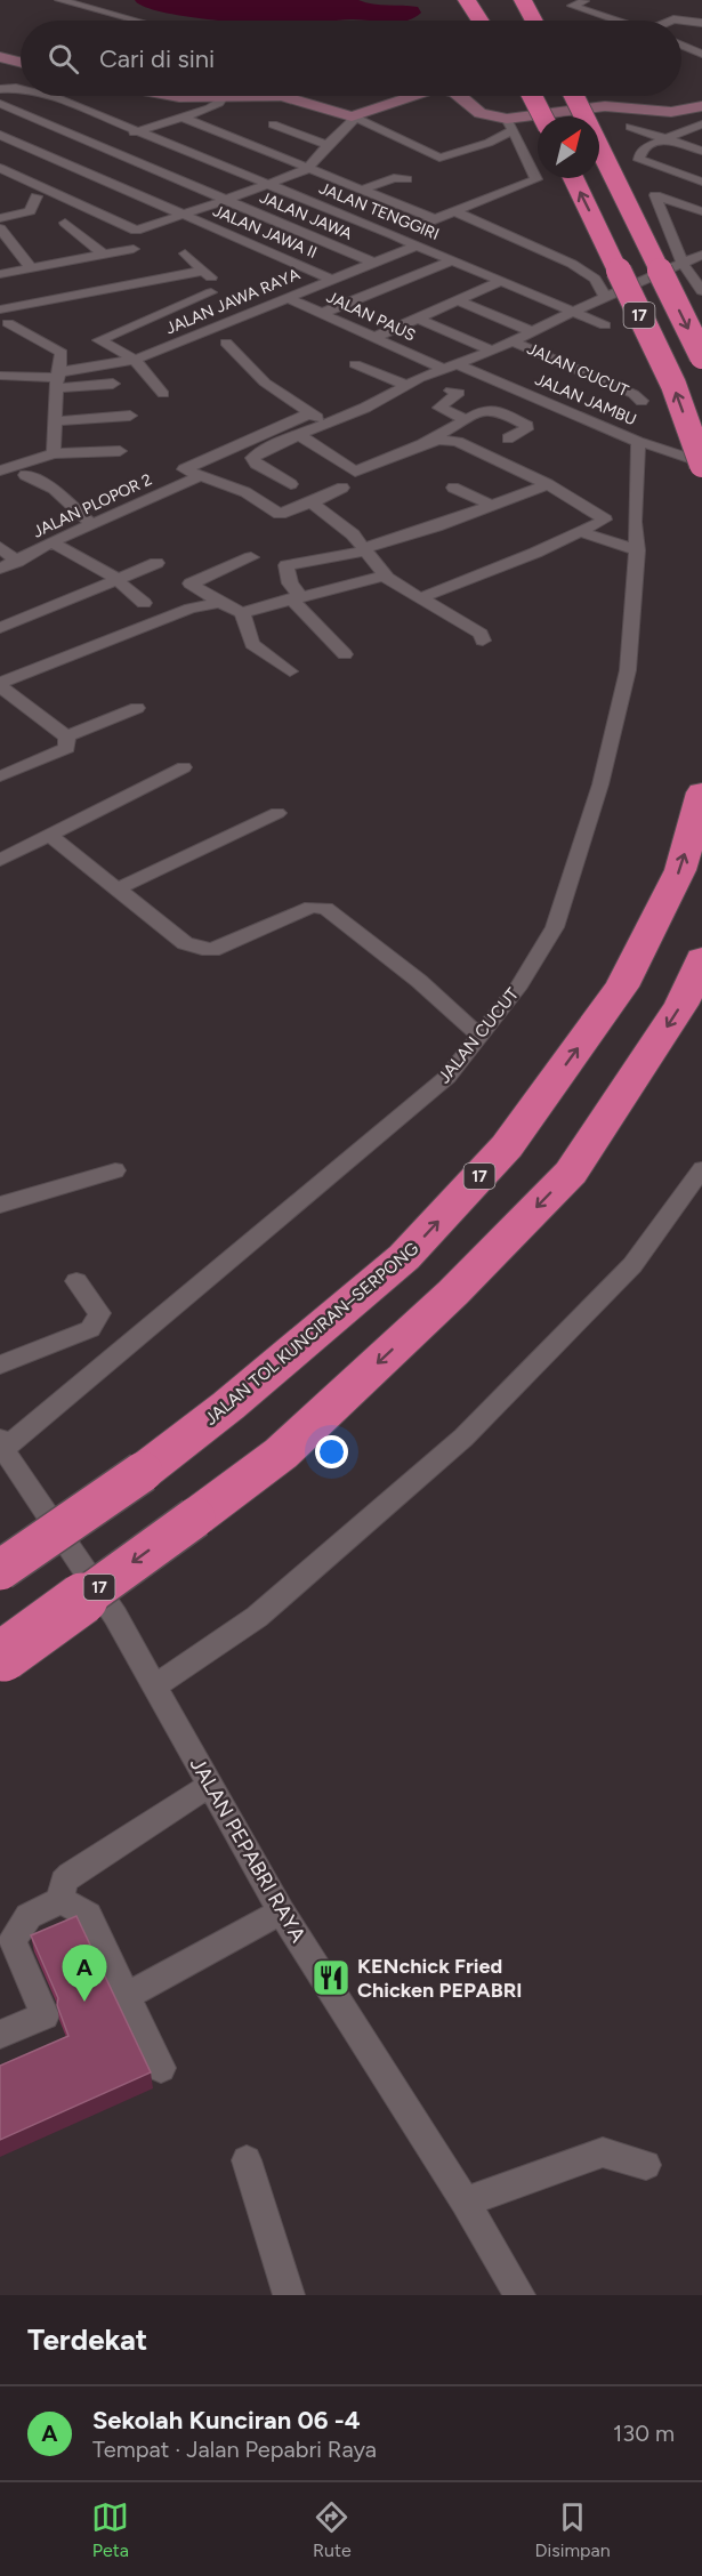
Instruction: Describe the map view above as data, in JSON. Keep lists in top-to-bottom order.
{
  "streets": {
    "highway": ["17", "JALAN TOL KUNCIRAN–SERPONG"],
    "street": [
      "JALAN TENGGIRI",
      "JALAN JAWA",
      "JALAN JAWA II",
      "JALAN JAWA RAYA",
      "JALAN PAUS",
      "JALAN CUCUT",
      "JALAN JAMBU",
      "JALAN PLOPOR 2",
      "JALAN PEPABRI RAYA"
    ]
  },
  "crossings": [
    ["JALAN TENGGIRI", "JALAN JAWA RAYA"],
    ["JALAN JAWA", "JALAN JAWA RAYA"],
    ["JALAN JAWA II", "JALAN JAWA RAYA"],
    ["JALAN JAWA RAYA", "JALAN PAUS"],
    ["17", "JALAN JAMBU"],
    ["JALAN CUCUT", "JALAN JAMBU"],
    ["JALAN CUCUT", "JALAN PEPABRI RAYA"]
  ],
  "places": {
    "restaurant": ["KENchick Fried Chicken PEPABRI"]
  },
  "north": "top right",
  "page": {
    "search": "Cari di sini",
    "pins": "A",
    "heading": "Terdekat",
    "list": [
      {
        "mark": "A",
        "name": "Sekolah Kunciran 06 -4",
        "note": "Tempat · Jalan Pepabri Raya",
        "value": "130 m"
      }
    ],
    "nav": ["Peta", "Rute", "Disimpan"]
  }
}
